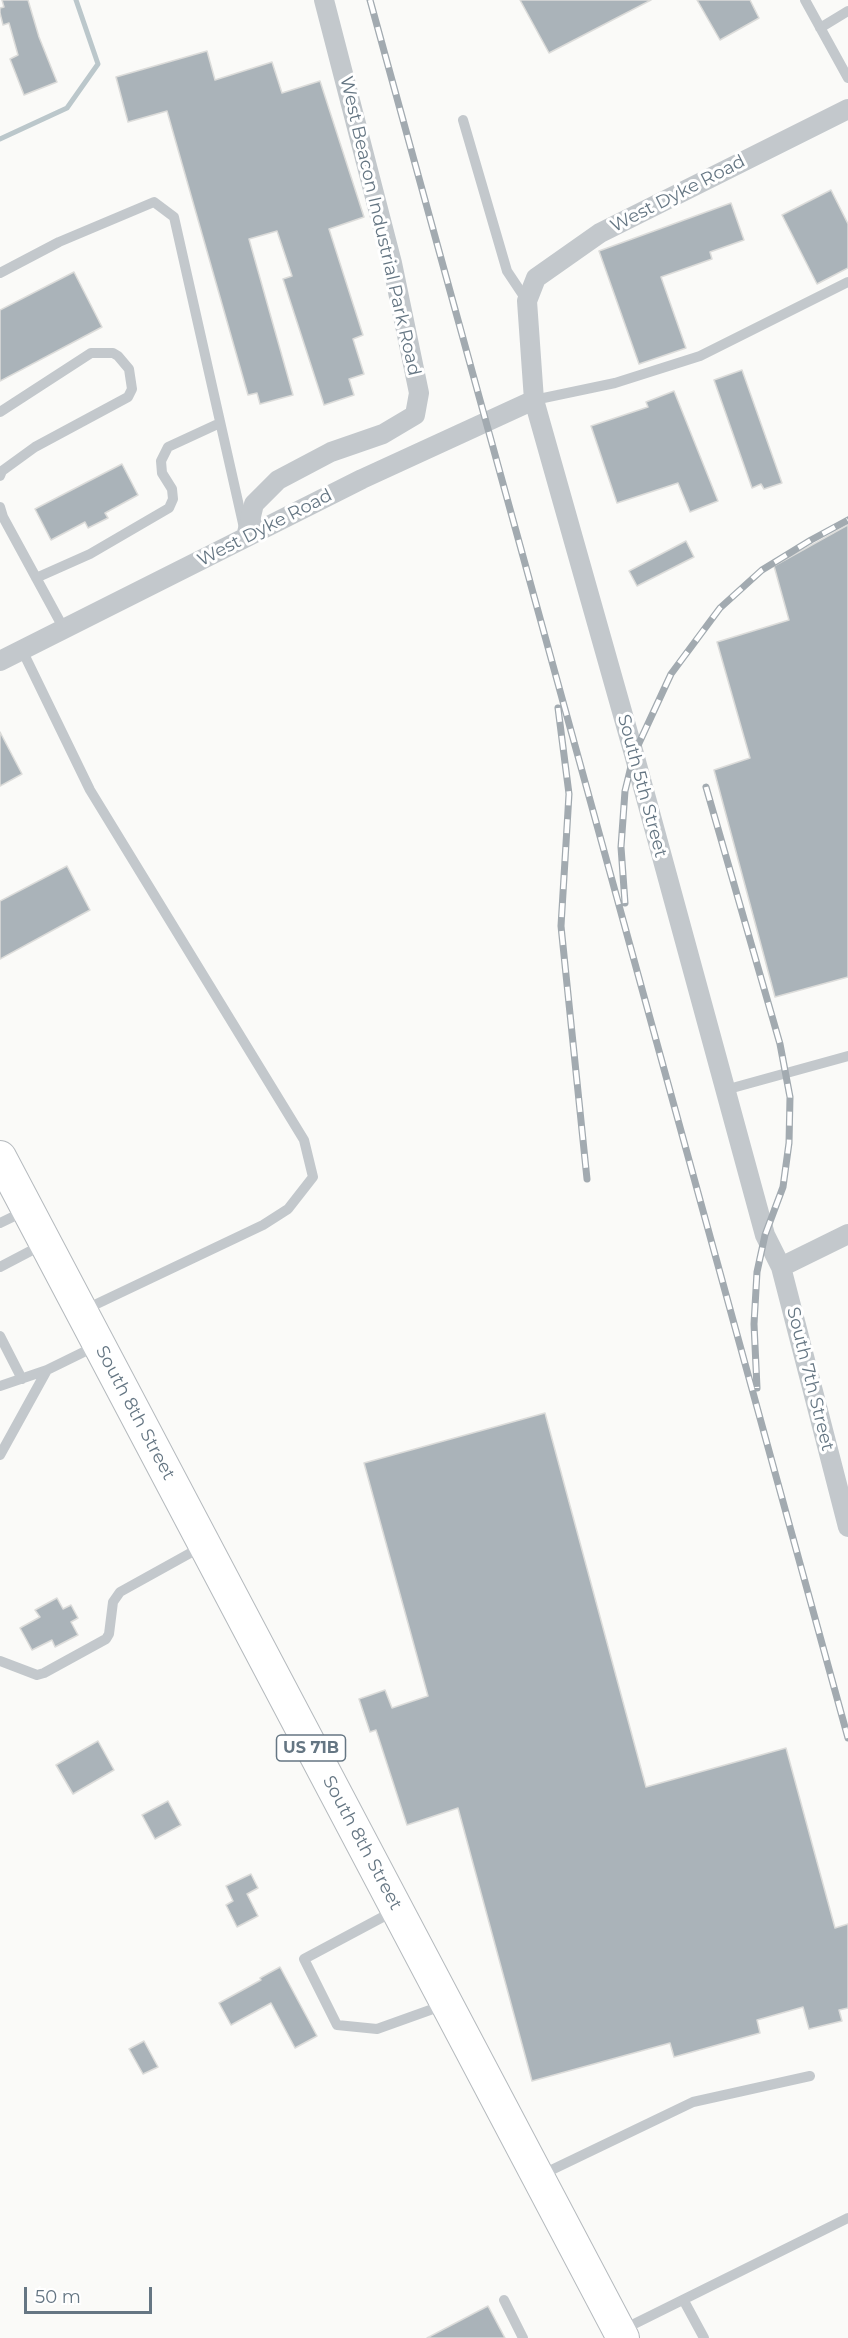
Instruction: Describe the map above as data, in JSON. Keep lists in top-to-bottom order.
{
  "streets": {
    "main road": ["South 8th Street", "US 71B"],
    "street": [
      "West Dyke Road",
      "West Beacon Industrial Park Road",
      "South 5th Street",
      "South 7th Street"
    ]
  },
  "crossings": [
    ["West Dyke Road", "West Beacon Industrial Park Road"],
    ["West Dyke Road", "South 5th Street"],
    ["South 5th Street", "South 7th Street"]
  ],
  "scale_bar": "50 m"
}
